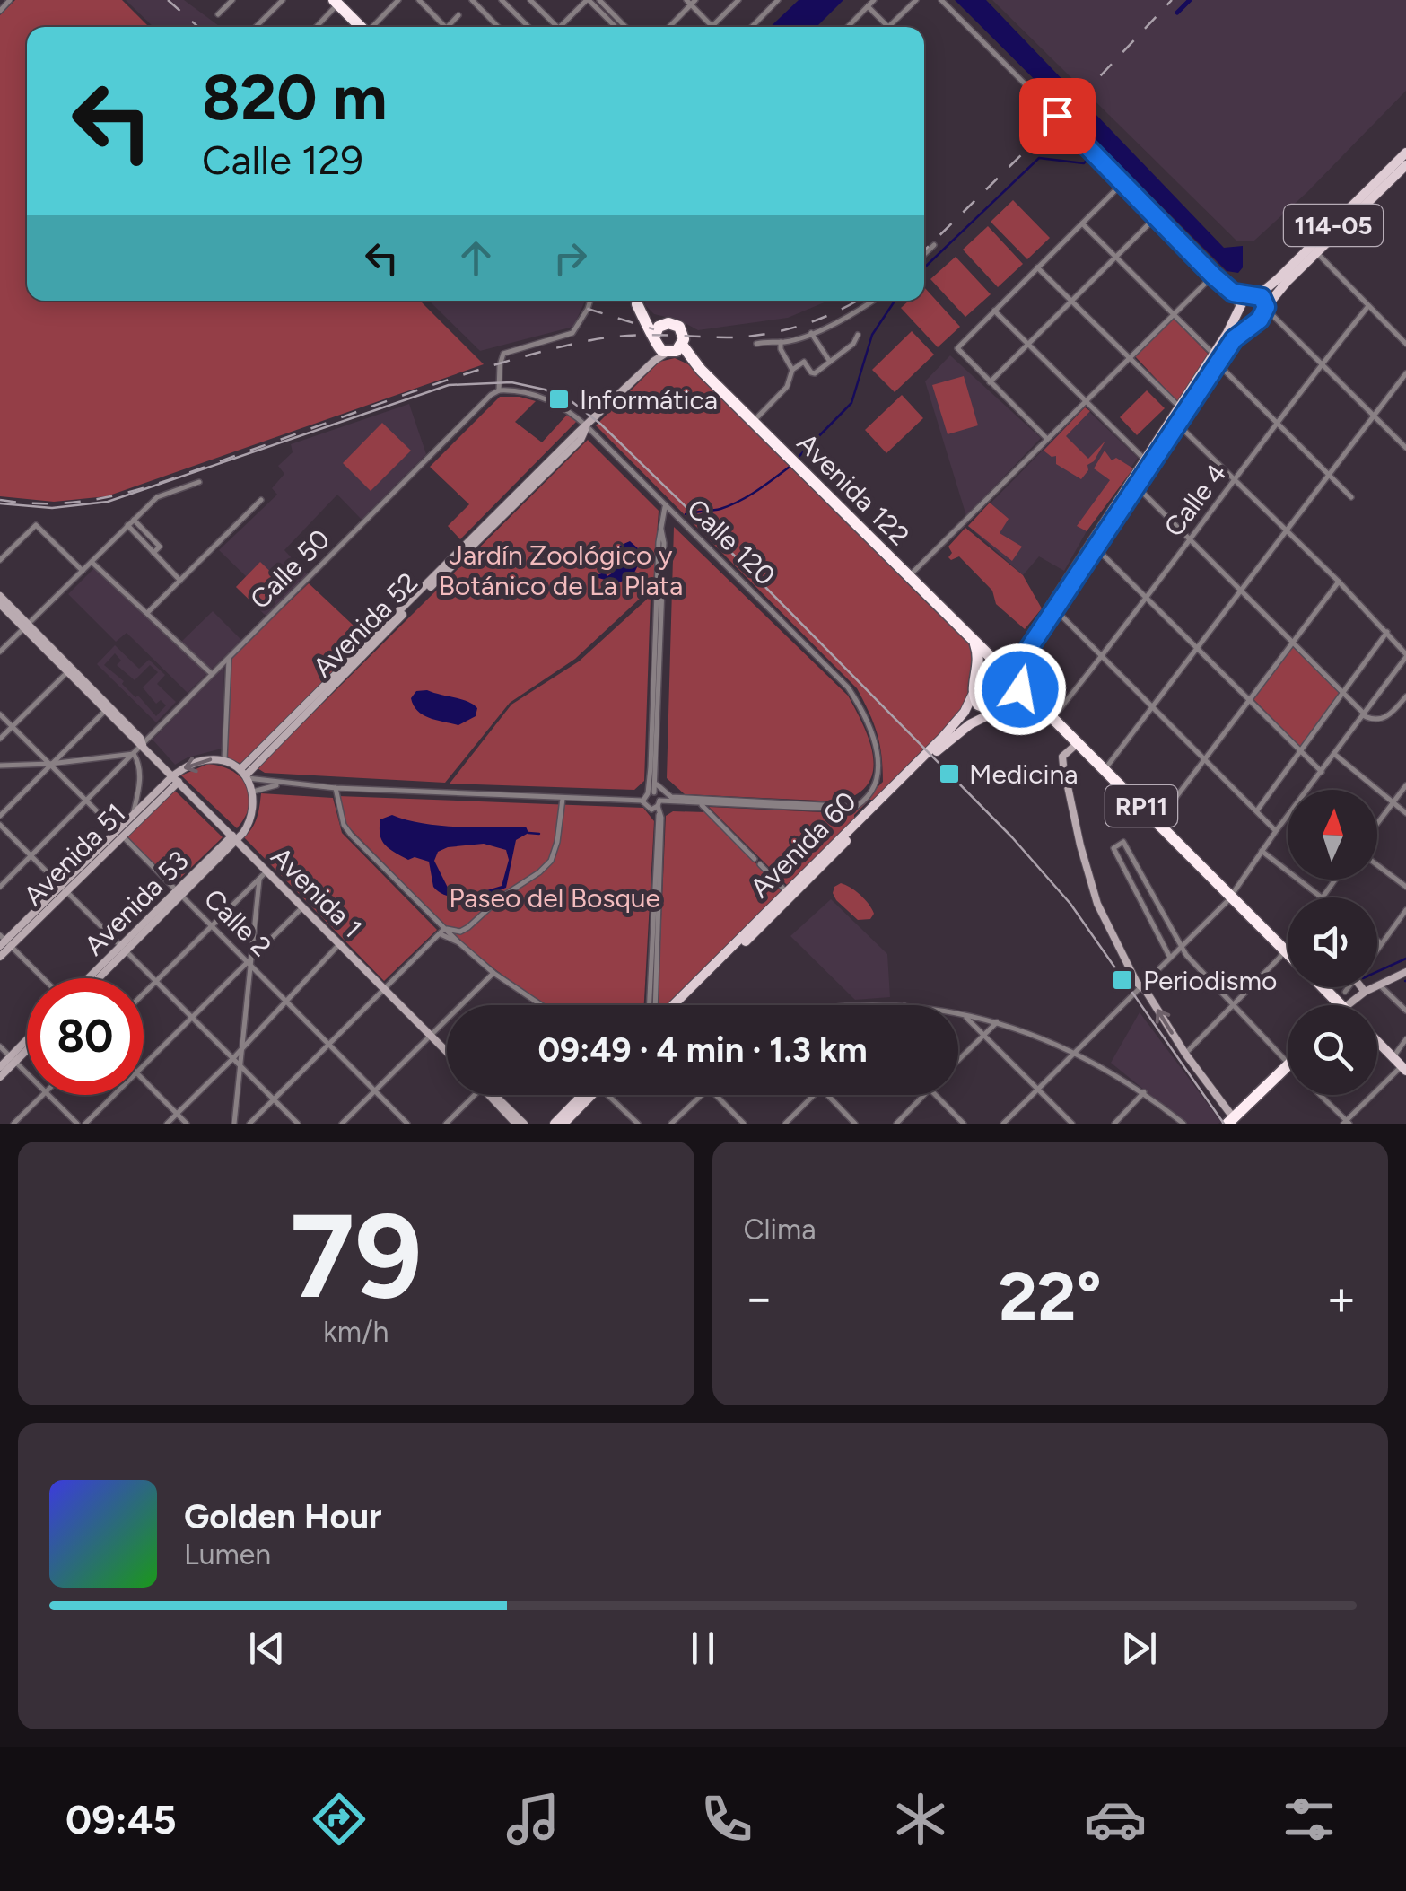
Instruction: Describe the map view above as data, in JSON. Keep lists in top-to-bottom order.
{
  "streets": {
    "highway": ["Avenida 122", "RP11"],
    "main road": [
      "114-05",
      "Avenida 52",
      "Avenida 60",
      "Avenida 51",
      "Avenida 1",
      "Avenida 53"
    ],
    "street": [
      "Calle 4",
      "Calle 120",
      "Calle 50",
      "Calle 2"
    ]
  },
  "crossings": [
    ["114-05", "Avenida 122"],
    ["114-05", "RP11"],
    ["114-05", "Avenida 60"],
    ["Avenida 122", "Avenida 52"],
    ["Avenida 122", "RP11"],
    ["Avenida 122", "Avenida 60"],
    ["Calle 4", "RP11"],
    ["Calle 120", "Calle 50"],
    ["Calle 120", "Avenida 52"],
    ["Calle 50", "Avenida 1"],
    ["Calle 50", "Calle 2"],
    ["Avenida 52", "RP11"],
    ["RP11", "Avenida 60"],
    ["Avenida 51", "Avenida 1"],
    ["Avenida 51", "Calle 2"],
    ["Avenida 1", "Avenida 53"],
    ["Avenida 53", "Calle 2"]
  ],
  "parks": ["Jardín Zoológico y Botánico de La Plata", "Paseo del Bosque"],
  "places": {
    "transit": ["Informática", "Medicina", "Periodismo"]
  },
  "north": "top",
  "page": {
    "turn": ["820 m", "Calle 129"],
    "limit": "80",
    "trip": "09:49 · 4 min · 1.3 km",
    "tile": [
      ["79", "km/h"],
      "Clima"
    ],
    "heat": ["−", "22°", "+"],
    "song": ["Golden Hour", "Lumen"],
    "tabs": "09:45"
  }
}
